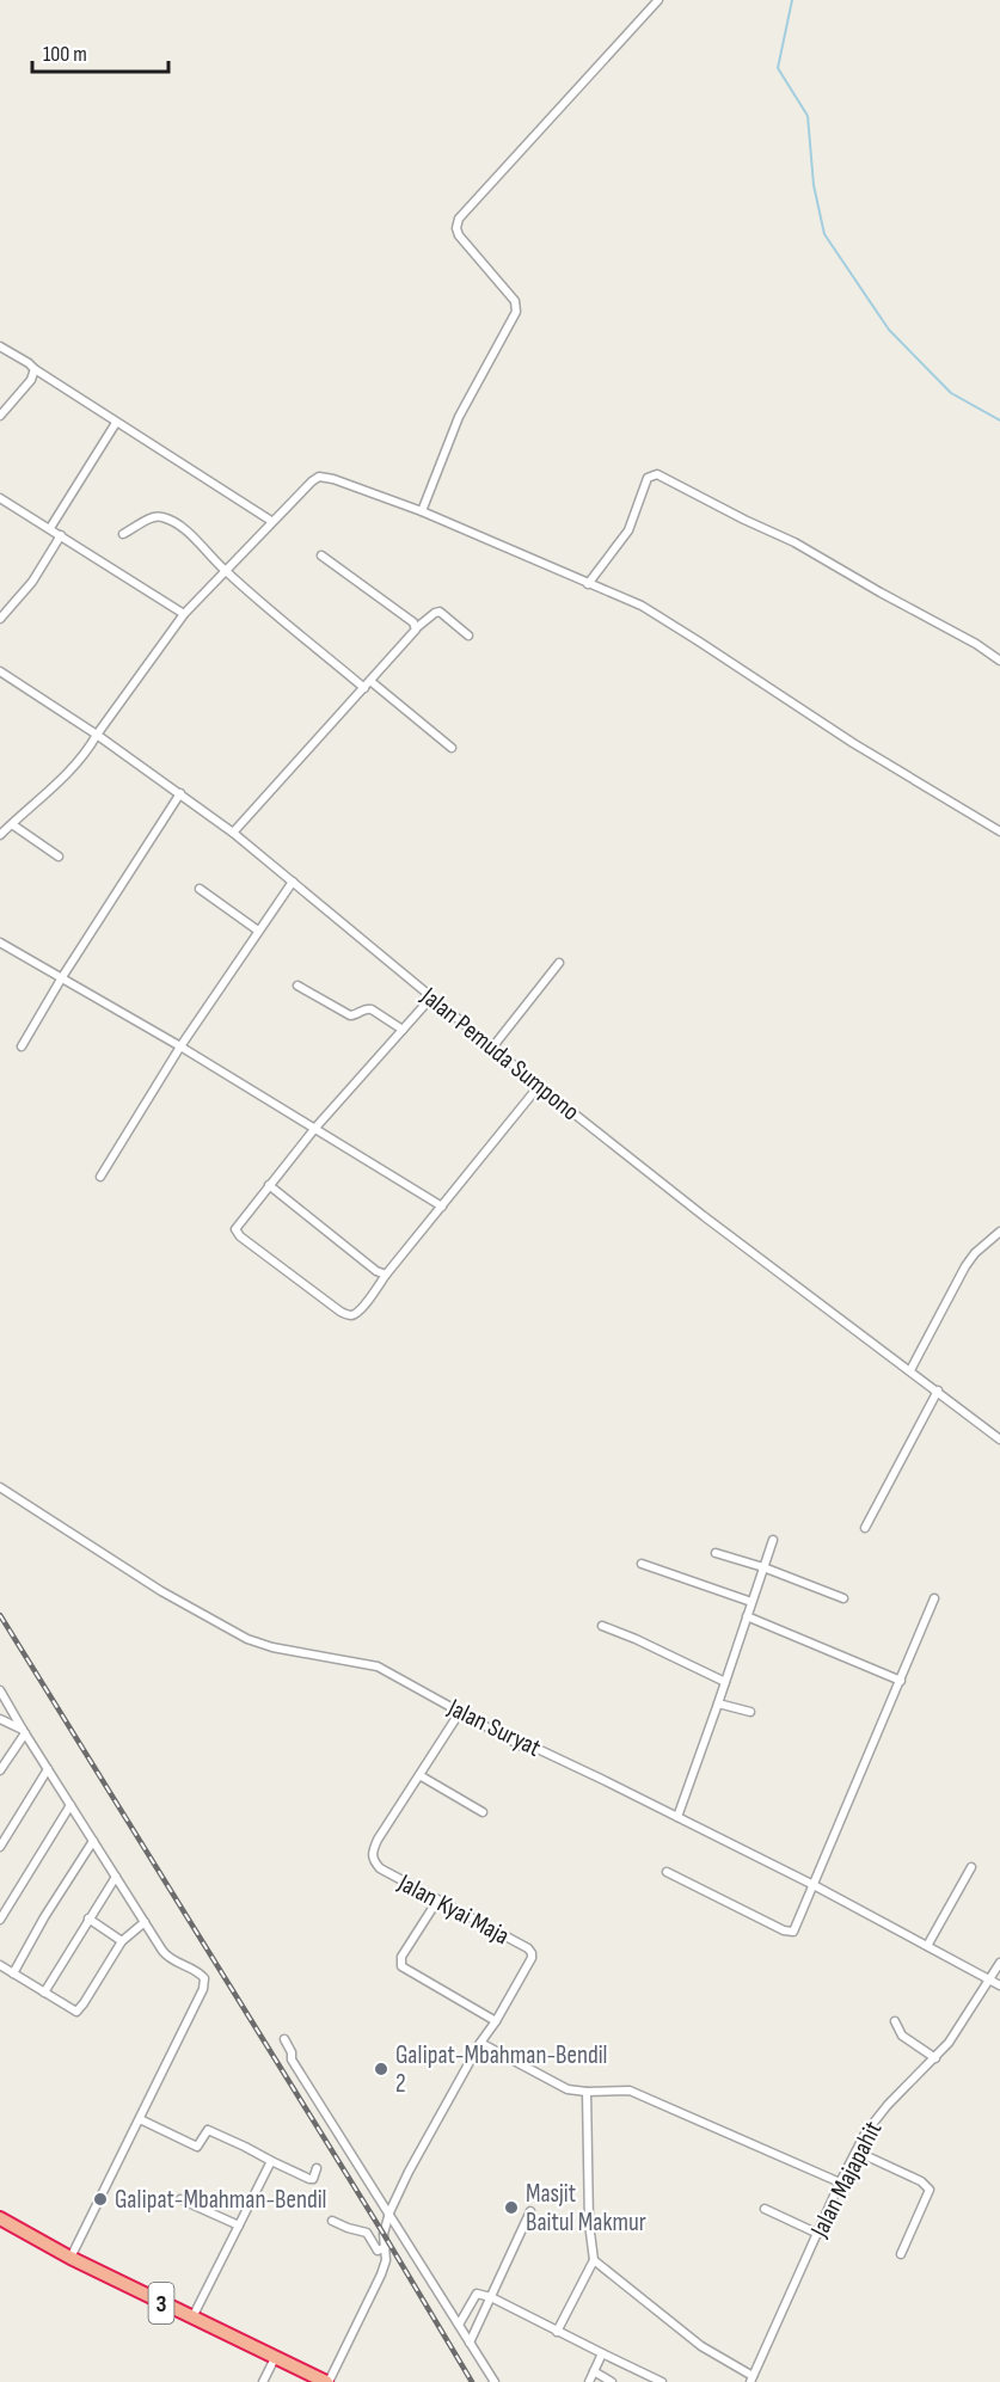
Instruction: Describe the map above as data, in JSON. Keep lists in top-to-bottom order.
{
  "streets": {
    "highway": ["3"],
    "street": [
      "Jalan Pemuda Sumpono",
      "Jalan Suryat",
      "Jalan Kyai Maja",
      "Jalan Majapahit"
    ]
  },
  "crossings": [
    ["Jalan Suryat", "Jalan Kyai Maja"],
    ["Jalan Suryat", "Jalan Majapahit"],
    ["Jalan Kyai Maja", "3"]
  ],
  "places": ["Galipat-Mbahman-Bendil 2", "Galipat-Mbahman-Bendil", "Masjit Baitul Makmur"],
  "scale_bar": "100 m"
}
